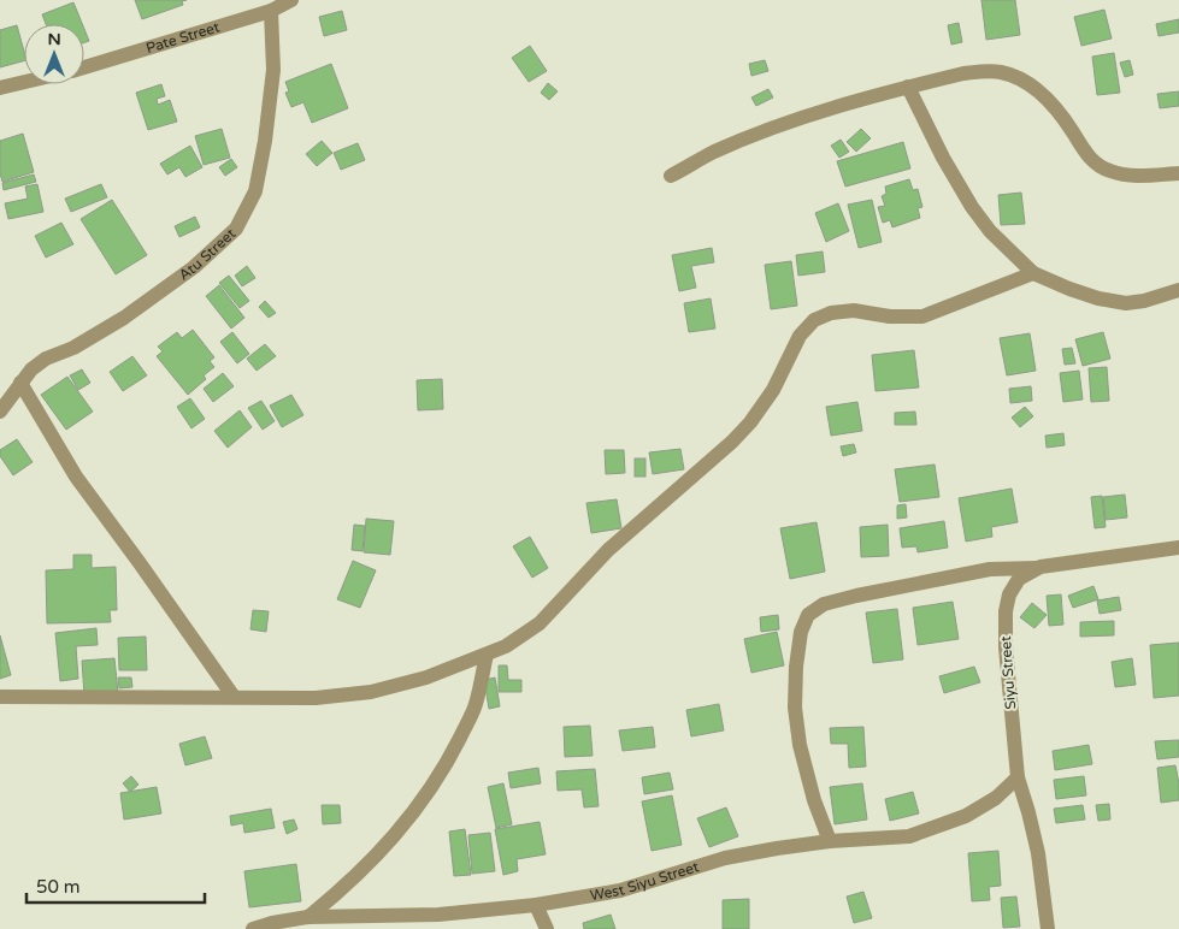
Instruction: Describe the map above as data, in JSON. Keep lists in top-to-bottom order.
{
  "streets": {
    "street": [
      "Pate Street",
      "Atu Street",
      "Siyu Street",
      "West Siyu Street"
    ]
  },
  "crossings": [
    ["Pate Street", "Atu Street"],
    ["Siyu Street", "West Siyu Street"]
  ],
  "scale_bar": "50 m",
  "north": "top"
}
